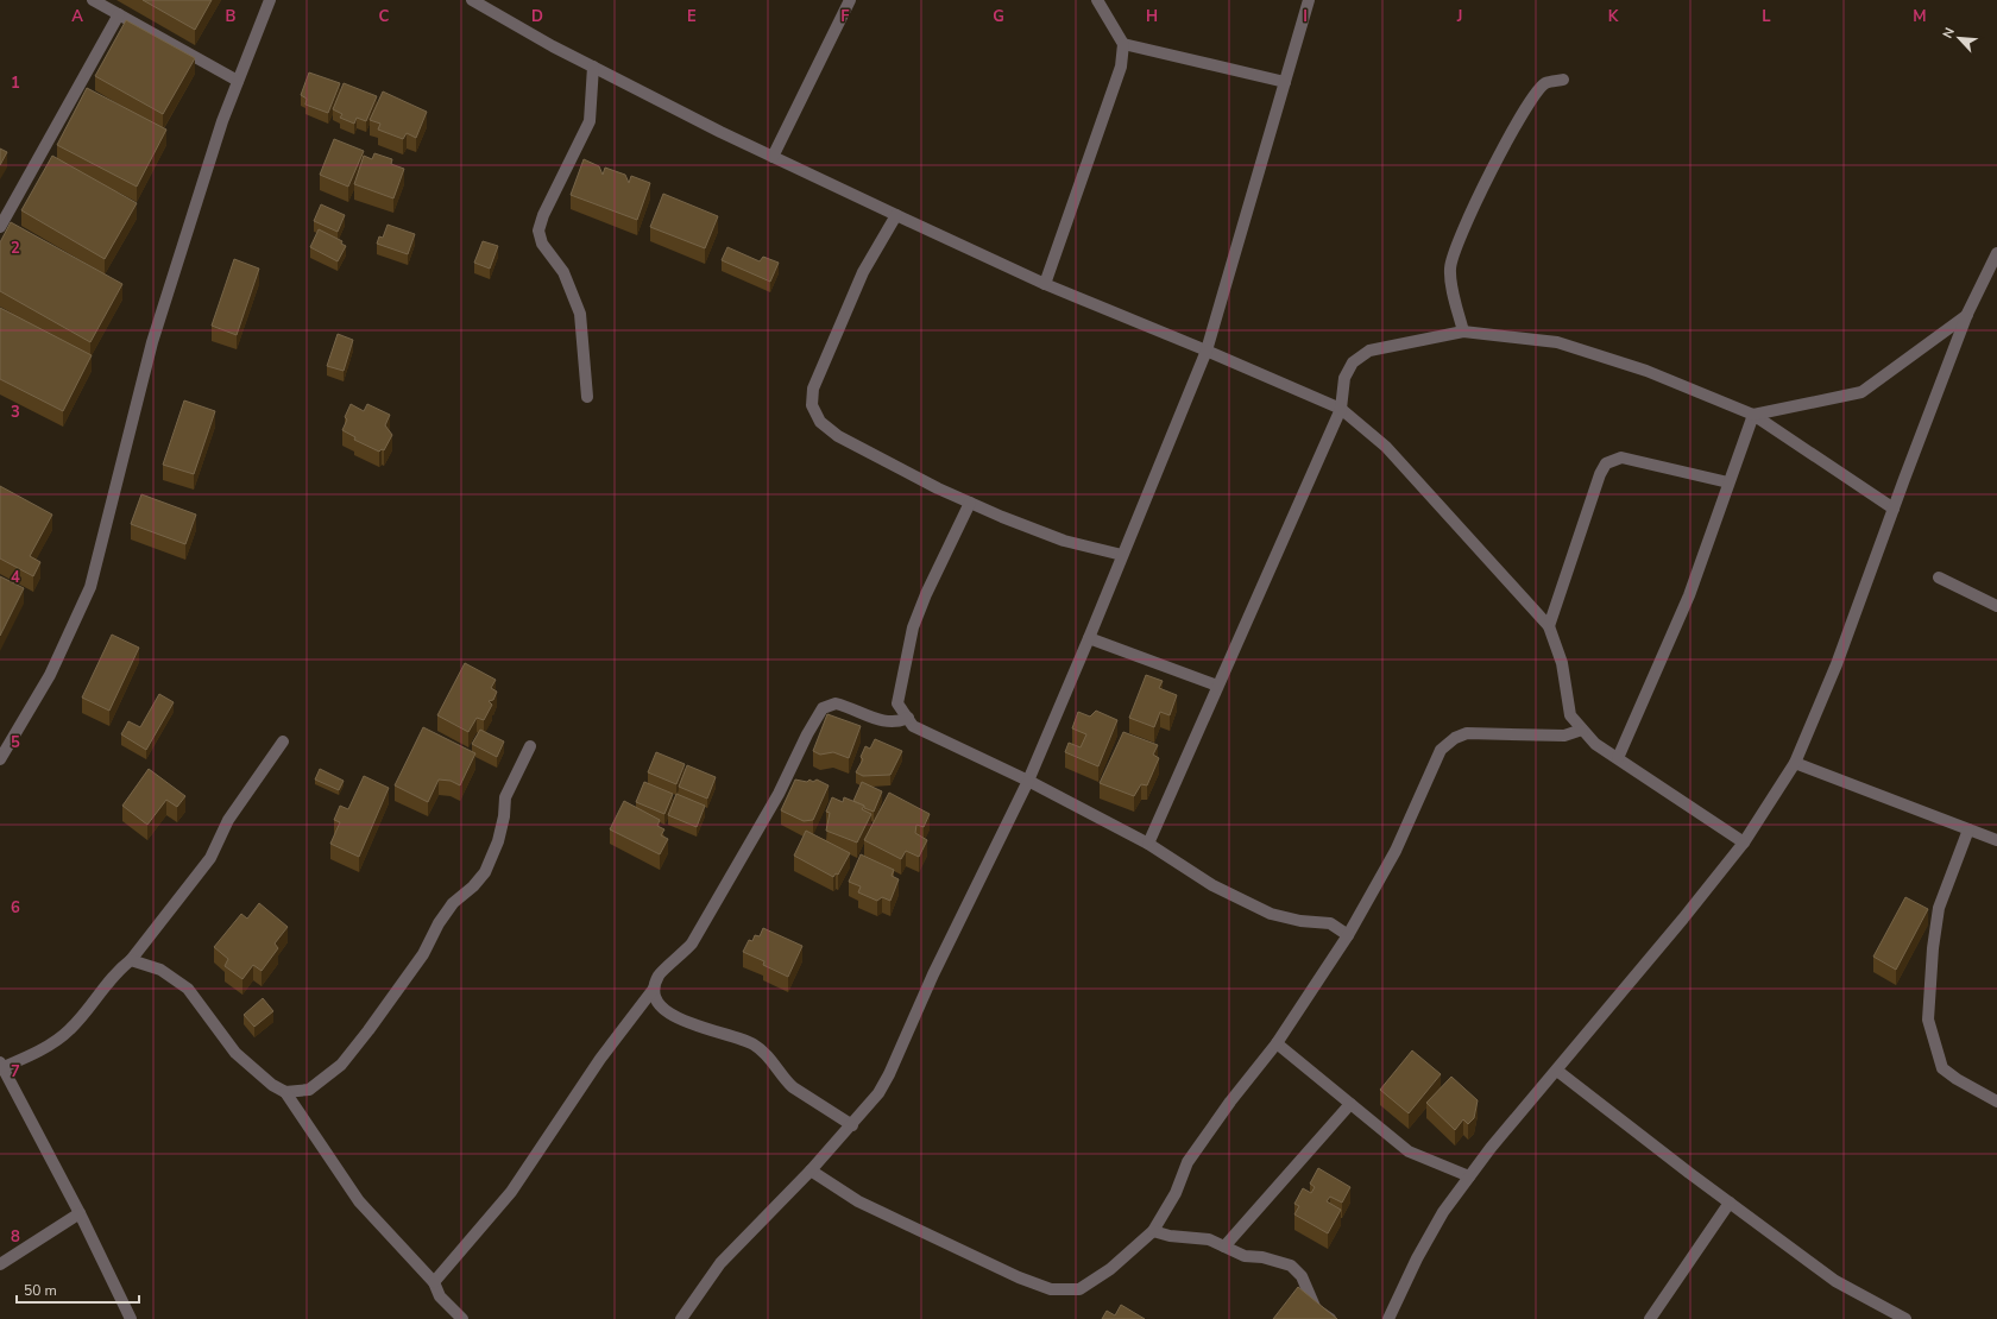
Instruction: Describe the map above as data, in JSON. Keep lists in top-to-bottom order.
{
  "scale_bar": "50 m",
  "north": "top left",
  "grid": {
    "columns": [
      "A",
      "B",
      "C",
      "D",
      "E",
      "F",
      "G",
      "H",
      "I",
      "J",
      "K",
      "L",
      "M"
    ],
    "rows": [
      "1",
      "2",
      "3",
      "4",
      "5",
      "6",
      "7",
      "8"
    ]
  }
}
